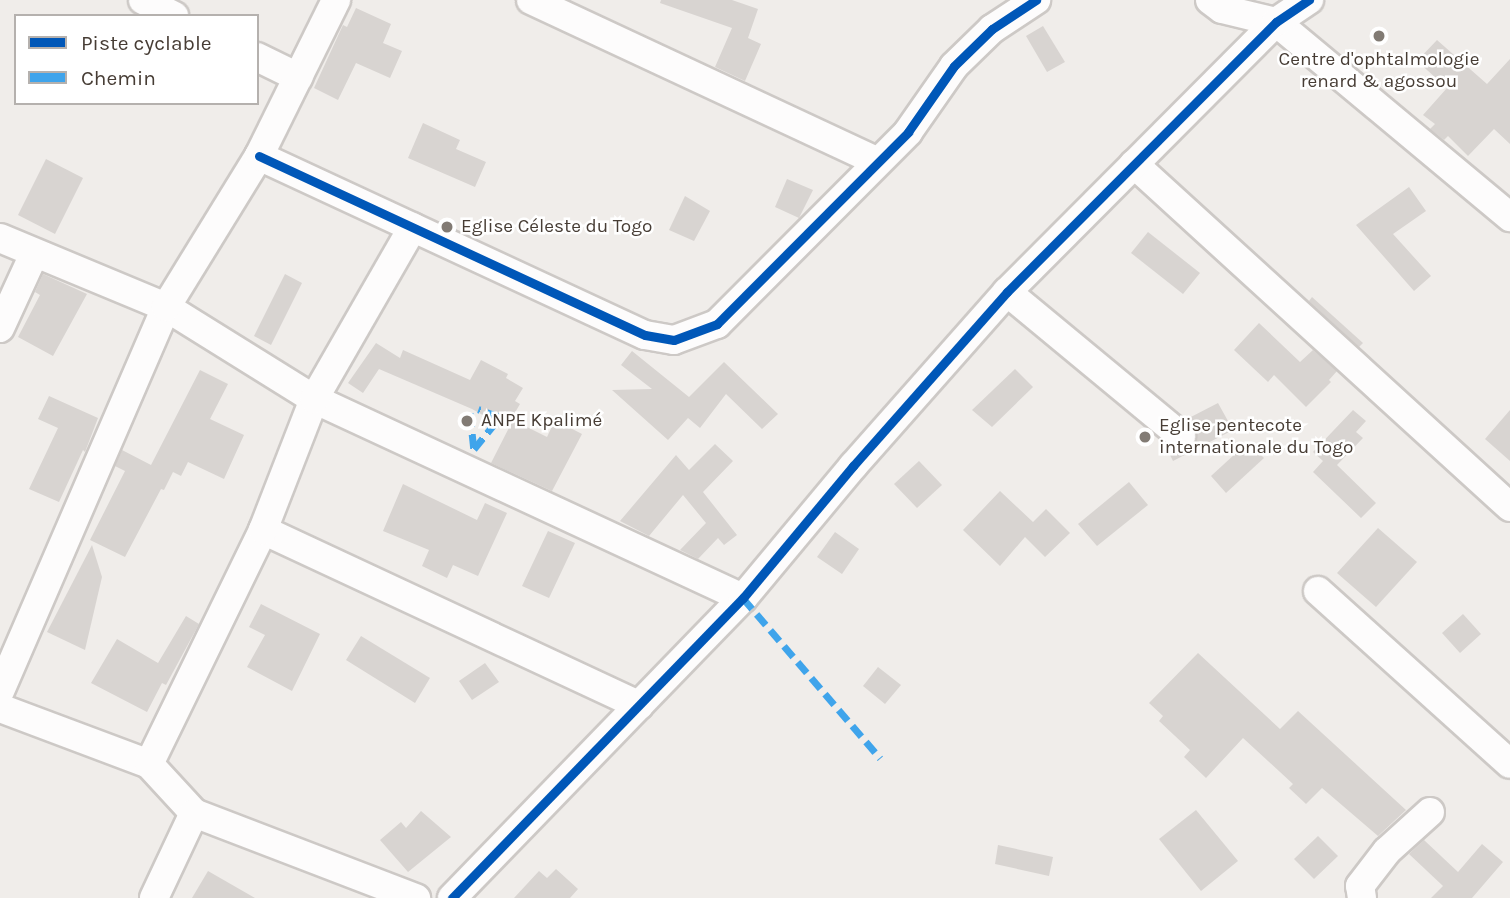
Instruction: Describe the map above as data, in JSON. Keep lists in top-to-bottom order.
{
  "places": [
    "Centre d'ophtalmologie renard & agossou",
    "Eglise Céleste du Togo",
    "ANPE Kpalimé",
    "Eglise pentecote internationale du Togo"
  ],
  "legend": ["Piste cyclable", "Chemin"]
}
